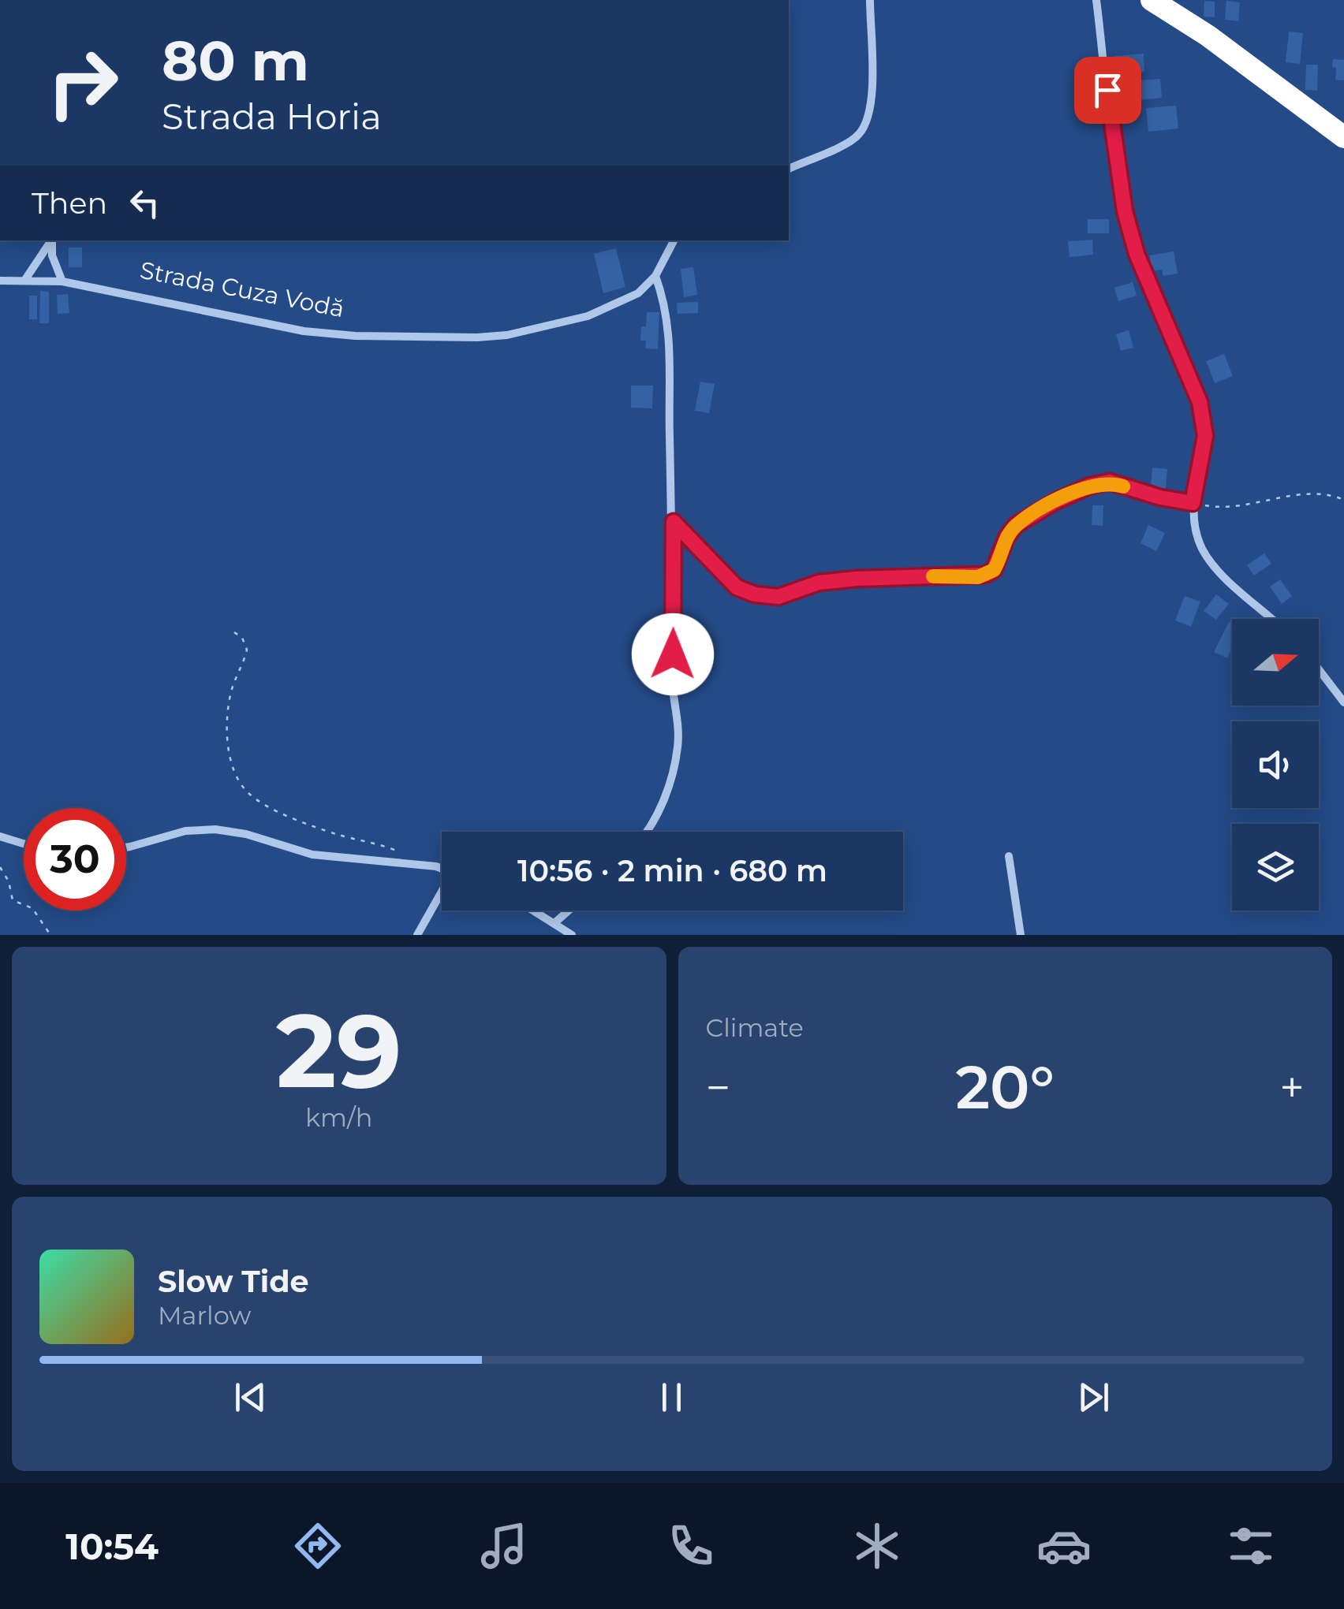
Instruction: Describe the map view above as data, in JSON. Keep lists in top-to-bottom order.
{
  "streets": {
    "street": ["Strada Cuza Vodă"]
  },
  "north": "right",
  "page": {
    "turn": ["80 m", "Strada Horia"],
    "then": "Then",
    "limit": "30",
    "trip": "10:56 · 2 min · 680 m",
    "tile": [
      ["29", "km/h"],
      "Climate"
    ],
    "heat": ["−", "20°", "+"],
    "song": ["Slow Tide", "Marlow"],
    "tabs": "10:54"
  }
}
